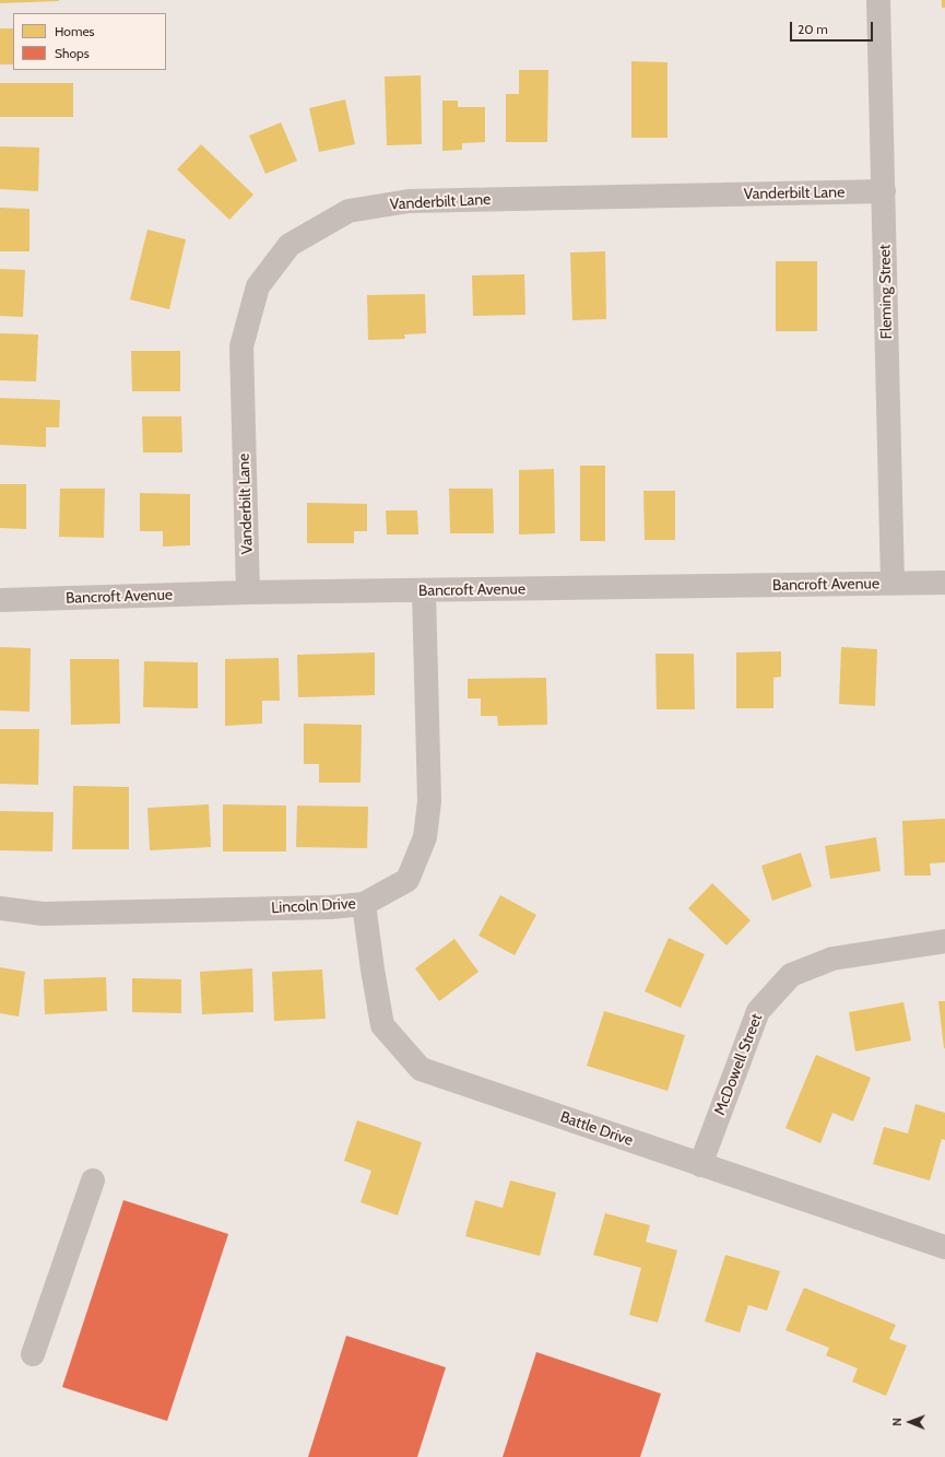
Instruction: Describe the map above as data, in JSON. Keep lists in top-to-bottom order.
{
  "streets": {
    "street": [
      "Vanderbilt Lane",
      "Fleming Street",
      "Bancroft Avenue",
      "Lincoln Drive",
      "McDowell Street",
      "Battle Drive"
    ]
  },
  "crossings": [
    ["Vanderbilt Lane", "Fleming Street"],
    ["Vanderbilt Lane", "Bancroft Avenue"],
    ["Fleming Street", "Bancroft Avenue"],
    ["Bancroft Avenue", "Lincoln Drive"],
    ["Lincoln Drive", "Battle Drive"],
    ["McDowell Street", "Battle Drive"]
  ],
  "legend": ["Homes", "Shops"],
  "scale_bar": "20 m",
  "north": "left"
}
